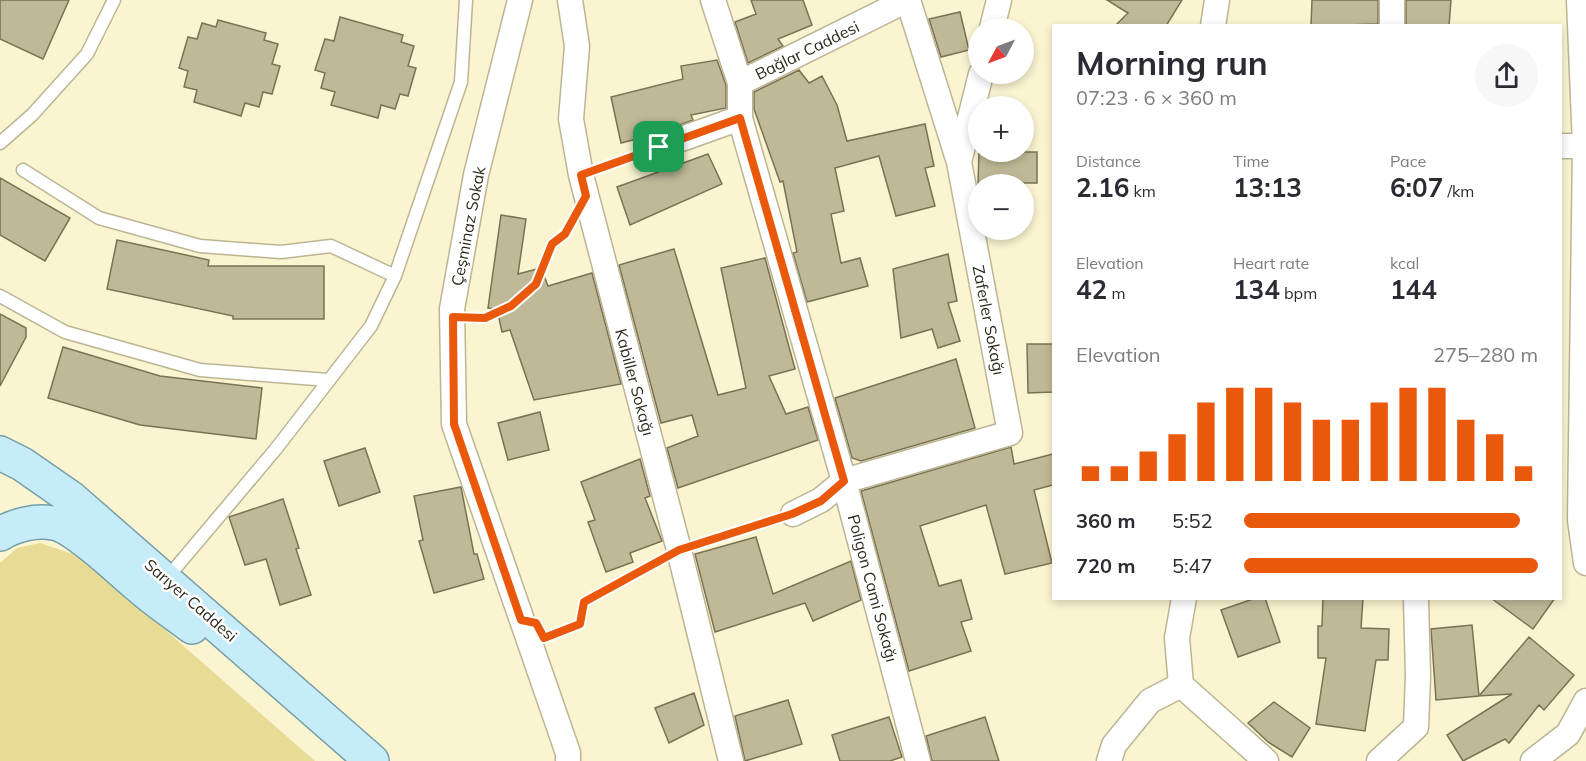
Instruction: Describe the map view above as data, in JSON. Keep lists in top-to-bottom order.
{
  "streets": {
    "main road": ["Sarıyer Caddesi"],
    "street": [
      "Bağlar Caddesi",
      "Çeşminaz Sokak",
      "Zaferler Sokağı",
      "Kabiller Sokağı",
      "Poligon Cami Sokağı"
    ]
  },
  "crossings": [
    ["Bağlar Caddesi", "Zaferler Sokağı"],
    ["Bağlar Caddesi", "Poligon Cami Sokağı"],
    ["Zaferler Sokağı", "Poligon Cami Sokağı"]
  ],
  "north": "bottom left",
  "page": {
    "map_buttons": ["+", "−"],
    "heading": ["Morning run", "07:23 · 6 × 360 m"],
    "stats": [
      ["Distance", "2.16 km"],
      ["Time", "13:13"],
      ["Pace", "6:07 /km"],
      ["Elevation", "42 m"],
      ["Heart rate", "134 bpm"],
      ["kcal", "144"]
    ],
    "chart": ["Elevation", "275–280 m"],
    "list": [
      {
        "name": "360 m",
        "note": "5:52"
      },
      {
        "name": "720 m",
        "note": "5:47"
      }
    ]
  }
}
